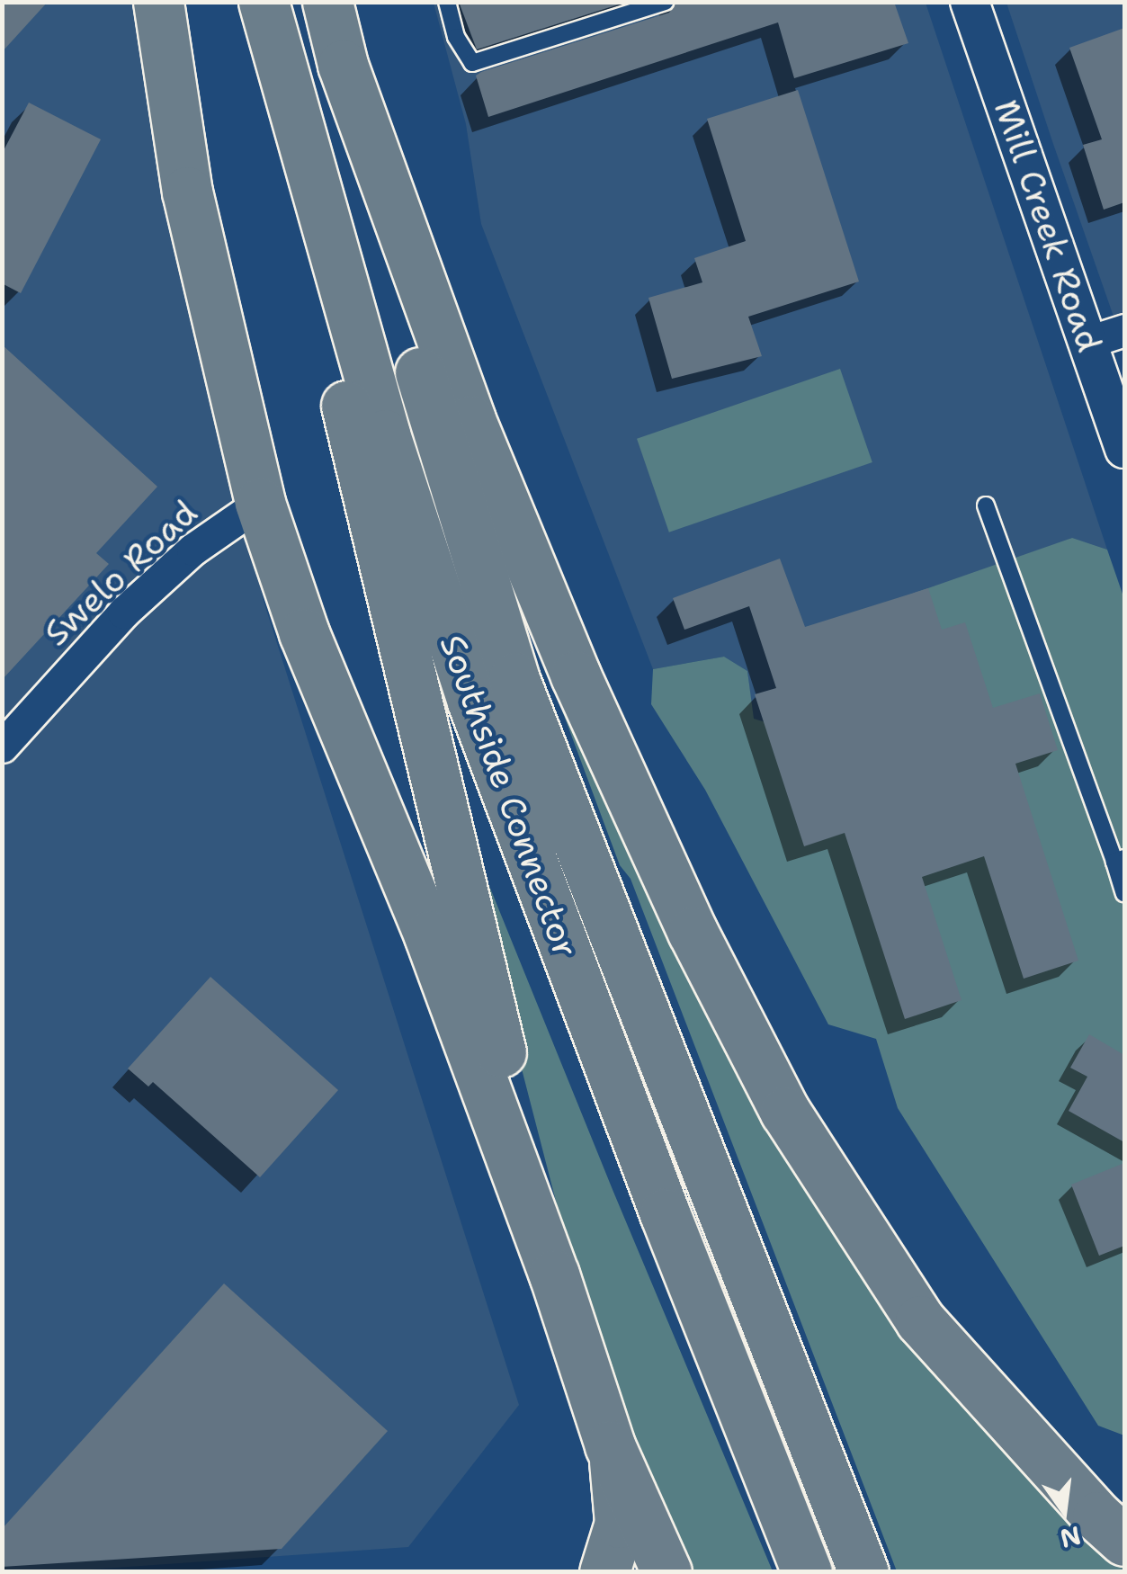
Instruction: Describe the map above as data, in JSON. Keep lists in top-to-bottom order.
{
  "streets": {
    "highway": ["Southside Connector"],
    "street": ["Mill Creek Road", "Swelo Road"]
  },
  "north": "bottom"
}
